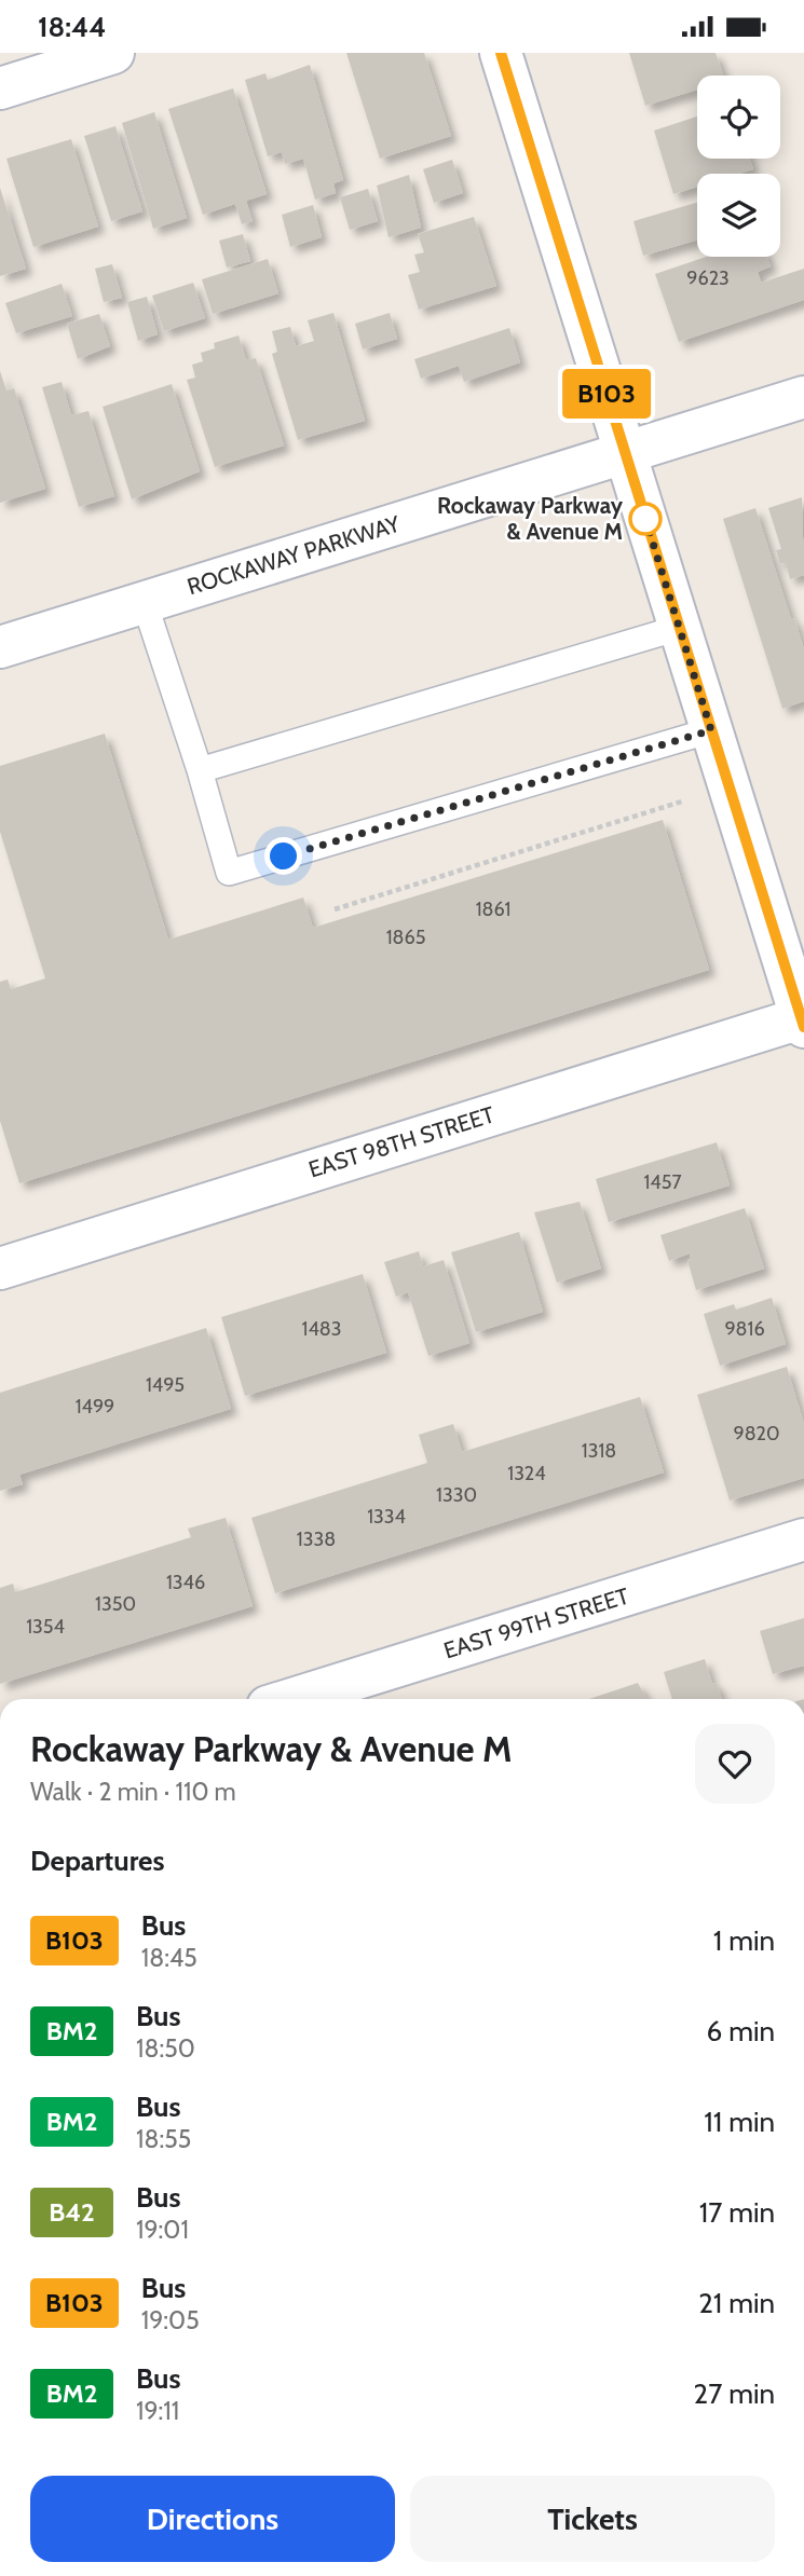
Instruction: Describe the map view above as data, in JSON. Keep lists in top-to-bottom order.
{
  "streets": {
    "street": ["ROCKAWAY PARKWAY", "EAST 98TH STREET", "EAST 99TH STREET"]
  },
  "places": ["Rockaway Parkway & Avenue M"],
  "lines": ["bus line B103"],
  "house_numbers": [
    "9623",
    "1861",
    "1865",
    "1457",
    "1483",
    "9816",
    "1495",
    "1499",
    "9820",
    "1318",
    "1324",
    "1330",
    "1334",
    "1338",
    "1346",
    "1350",
    "1354"
  ],
  "page": {
    "status": "18:44",
    "on_map": "B103",
    "heading": [
      ["Rockaway Parkway & Avenue M", "Walk · 2 min · 110 m"],
      "Departures"
    ],
    "list": [
      {
        "mark": "B103",
        "name": "Bus",
        "note": "18:45",
        "value": "1 min"
      },
      {
        "mark": "BM2",
        "name": "Bus",
        "note": "18:50",
        "value": "6 min"
      },
      {
        "mark": "BM2",
        "name": "Bus",
        "note": "18:55",
        "value": "11 min"
      },
      {
        "mark": "B42",
        "name": "Bus",
        "note": "19:01",
        "value": "17 min"
      },
      {
        "mark": "B103",
        "name": "Bus",
        "note": "19:05",
        "value": "21 min"
      },
      {
        "mark": "BM2",
        "name": "Bus",
        "note": "19:11",
        "value": "27 min"
      }
    ],
    "buttons": ["Directions", "Tickets"]
  }
}
